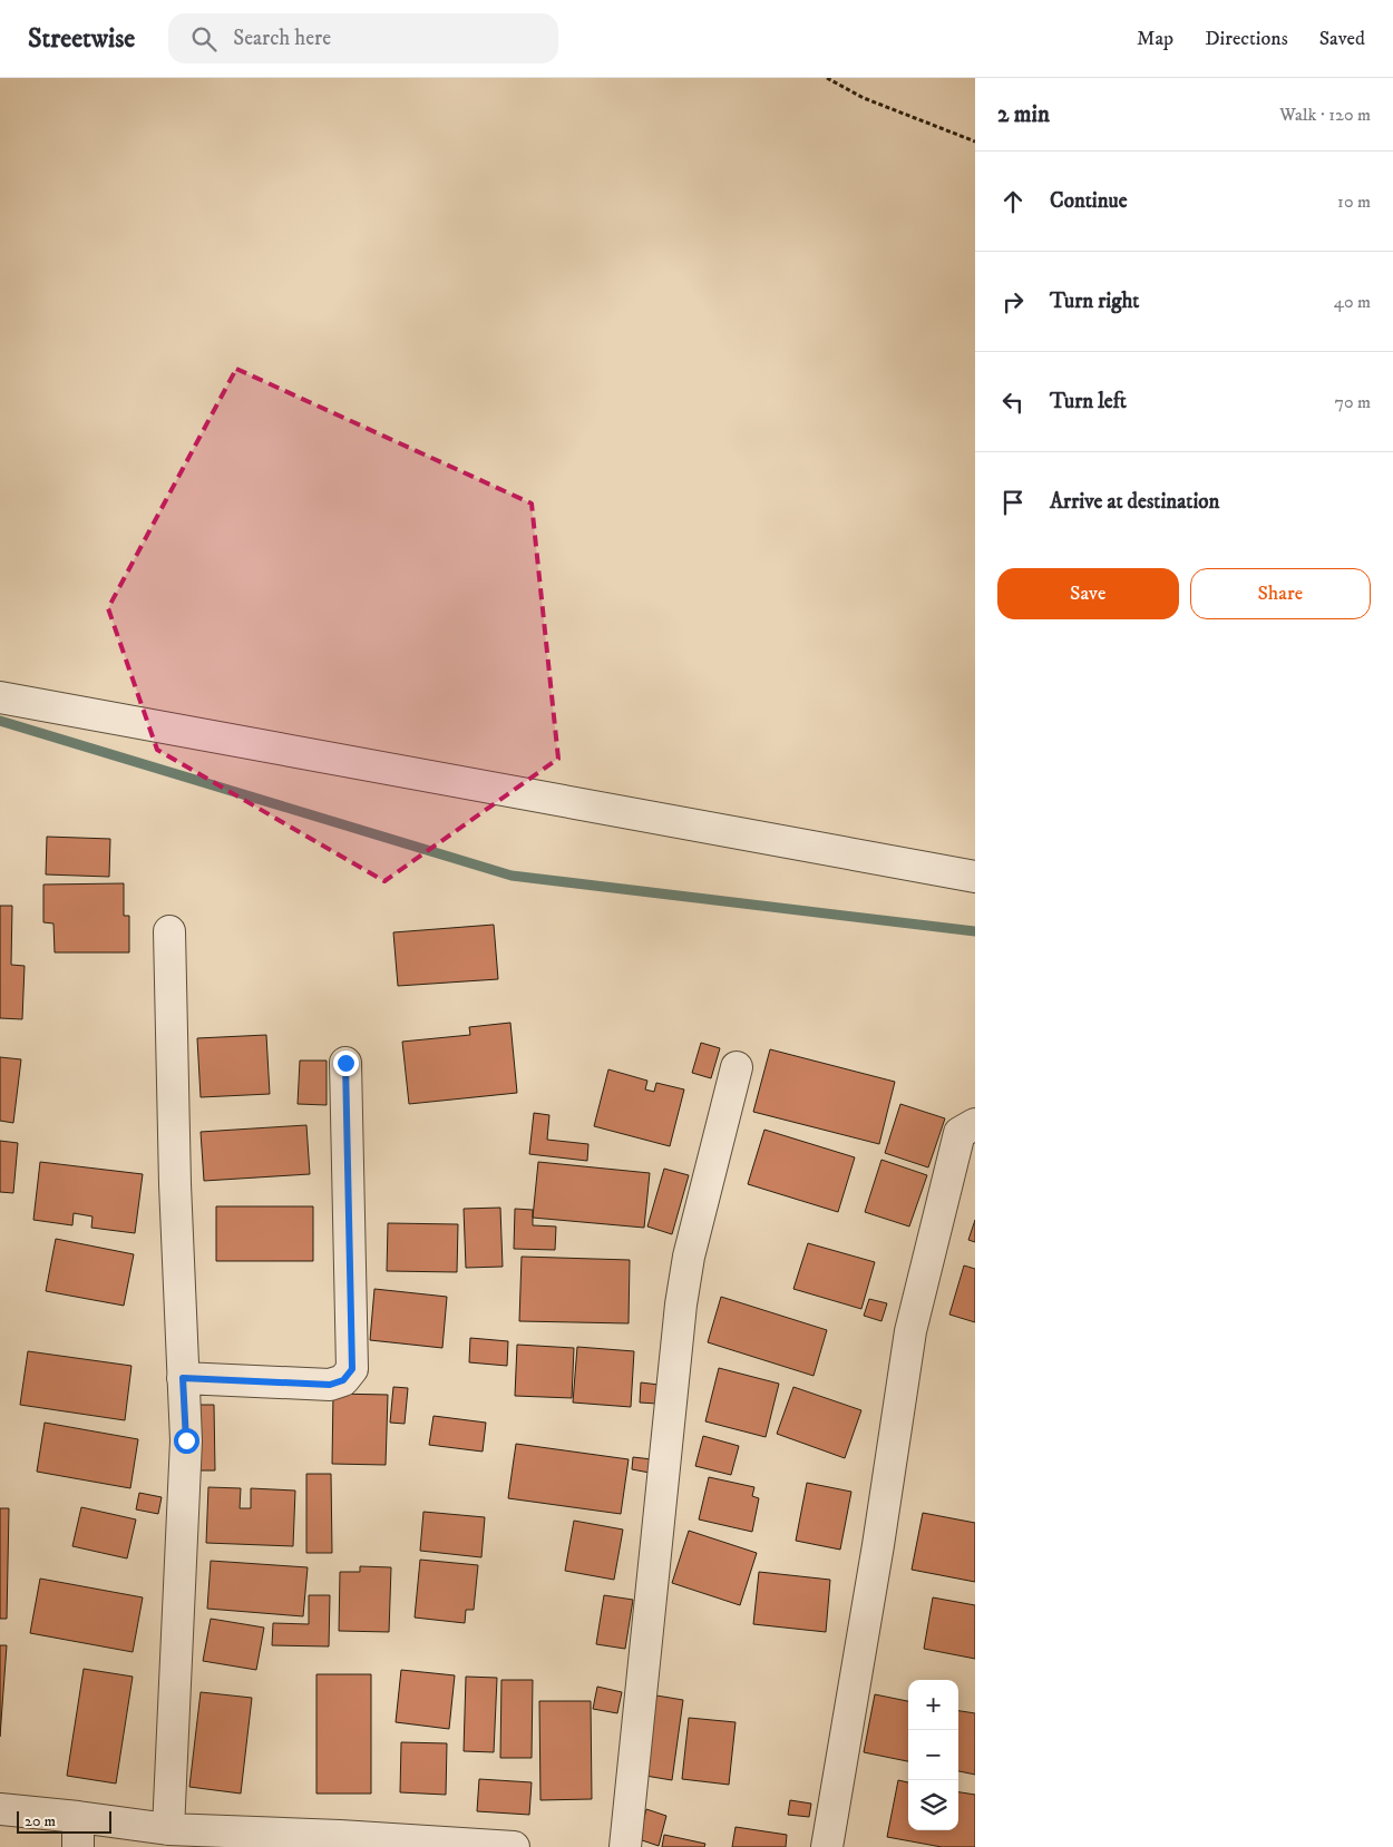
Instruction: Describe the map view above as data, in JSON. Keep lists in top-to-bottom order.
{
  "scale_bar": "20 m",
  "page": {
    "header": "Streetwise",
    "search": "Search here",
    "nav": ["Map", "Directions", "Saved"],
    "heading": ["2 min", "Walk · 120 m"],
    "list": [
      ["Continue", "10 m"],
      ["Turn right", "40 m"],
      ["Turn left", "70 m"],
      "Arrive at destination"
    ],
    "buttons": ["Save", "Share"],
    "map_buttons": ["+", "−"],
    "scale": "20 m"
  }
}
